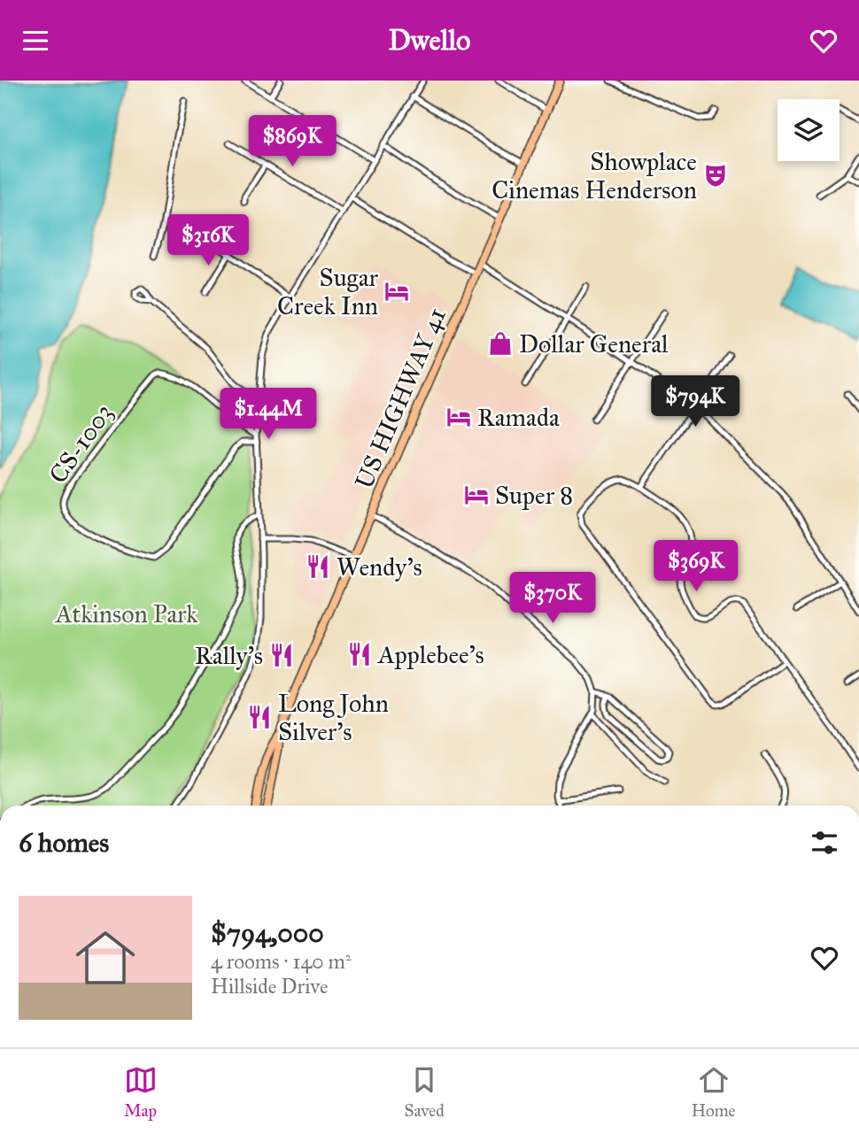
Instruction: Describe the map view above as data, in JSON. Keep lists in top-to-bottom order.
{
  "streets": {
    "highway": ["US HIGHWAY 41"],
    "street": ["CS-1003"]
  },
  "parks": ["Atkinson Park"],
  "places": {
    "theatre": ["Showplace Cinemas Henderson"],
    "hotel": ["Sugar Creek Inn", "Ramada", "Super 8"],
    "shop": ["Dollar General"],
    "restaurant": [
      "Wendy's",
      "Applebee's",
      "Rally's",
      "Long John Silver's"
    ]
  },
  "page": {
    "header": "Dwello",
    "price": [
      "$869K",
      "$316K",
      "$794K",
      "$1.44M",
      "$369K",
      "$370K"
    ],
    "heading": "6 homes",
    "list": [
      {
        "name": "$794,000",
        "note": "4 rooms · 140 m² · Hillside Drive"
      }
    ],
    "tabs": ["Map", "Saved", "Home"]
  }
}
